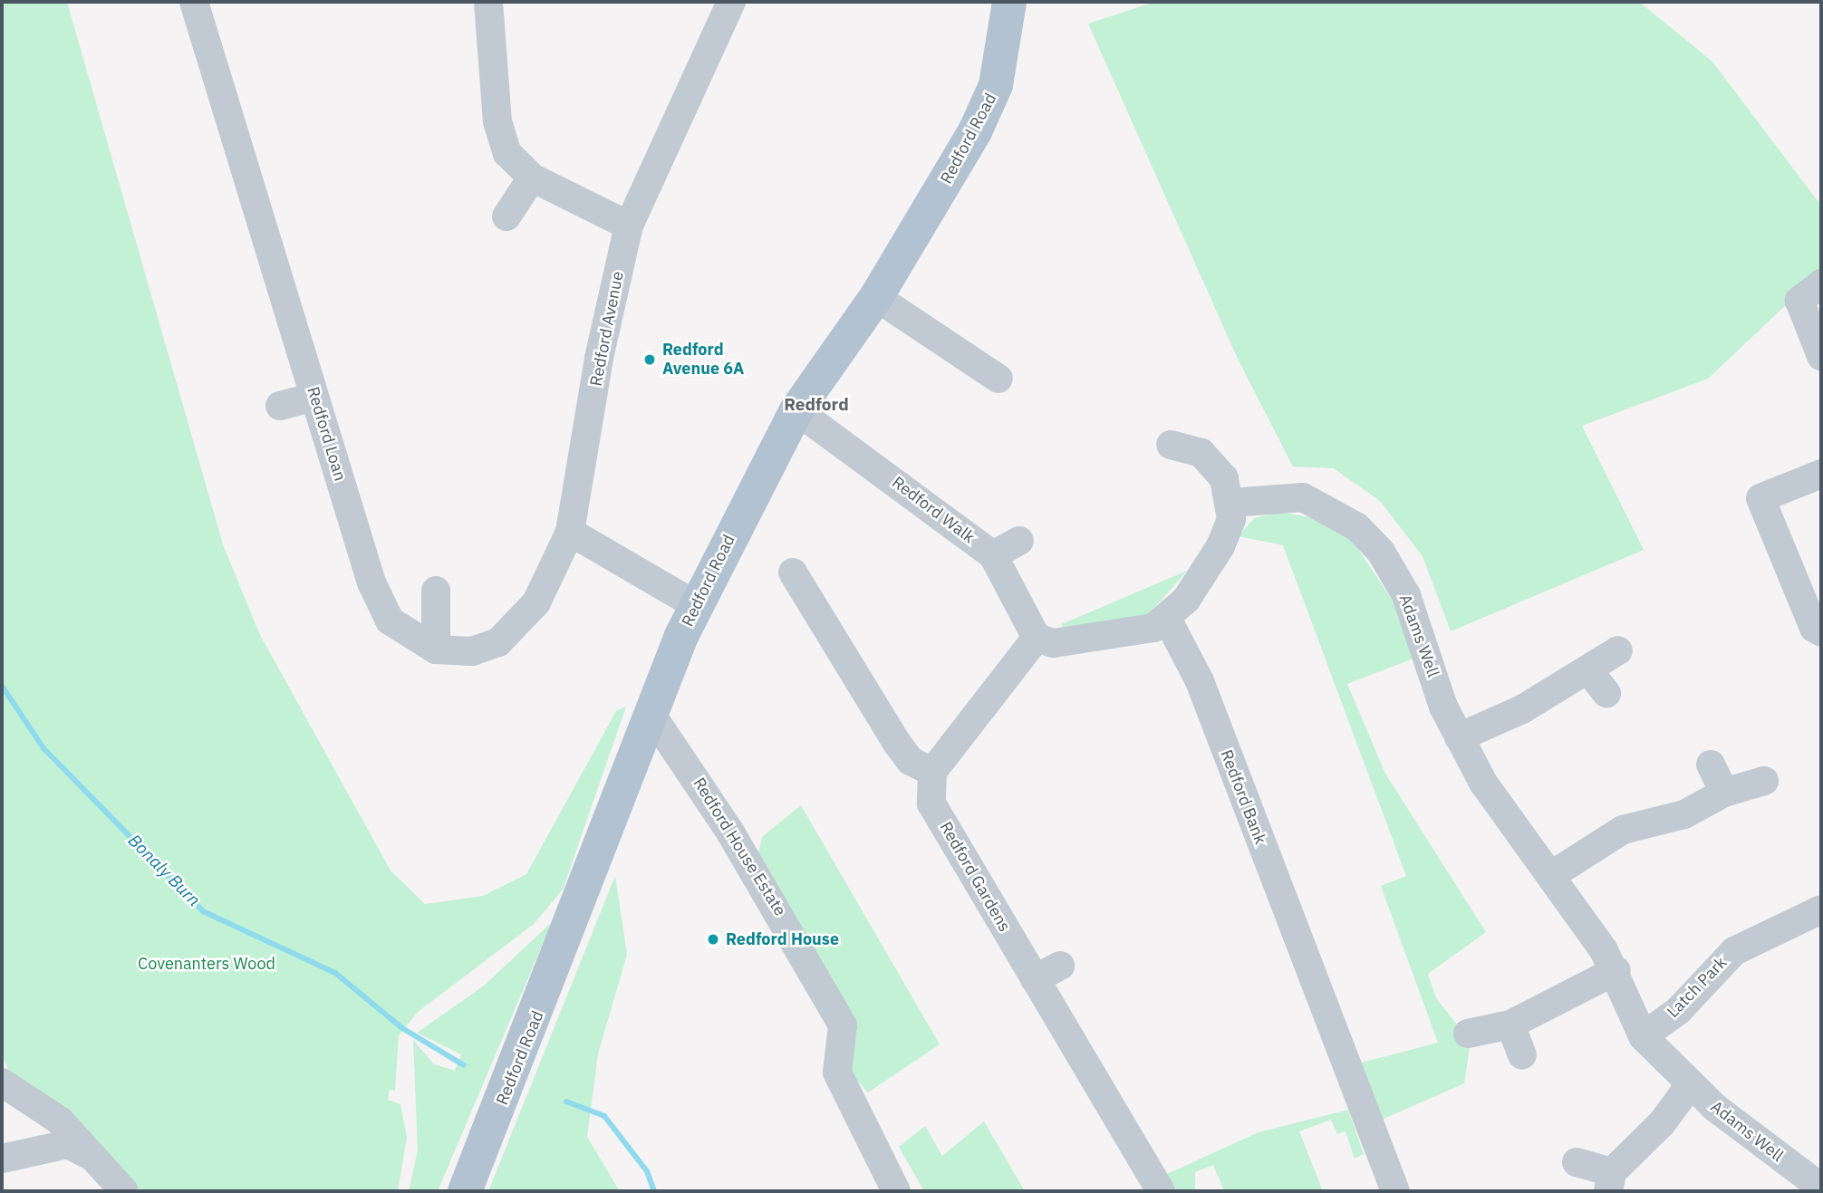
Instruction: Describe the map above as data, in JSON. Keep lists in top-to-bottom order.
{
  "streets": {
    "main road": ["Redford Road"],
    "street": [
      "Redford Avenue",
      "Redford Loan",
      "Redford Walk",
      "Adams Well",
      "Redford Bank",
      "Redford House Estate",
      "Redford Gardens",
      "Latch Park"
    ]
  },
  "crossings": [
    ["Redford Road", "Redford Walk"],
    ["Redford Road", "Redford House Estate"],
    ["Redford Avenue", "Redford Loan"],
    ["Adams Well", "Latch Park"]
  ],
  "districts": ["Redford"],
  "water": ["Bonaly Burn"],
  "parks": ["Covenanters Wood"],
  "places": ["Redford Avenue 6A", "Redford House"]
}
